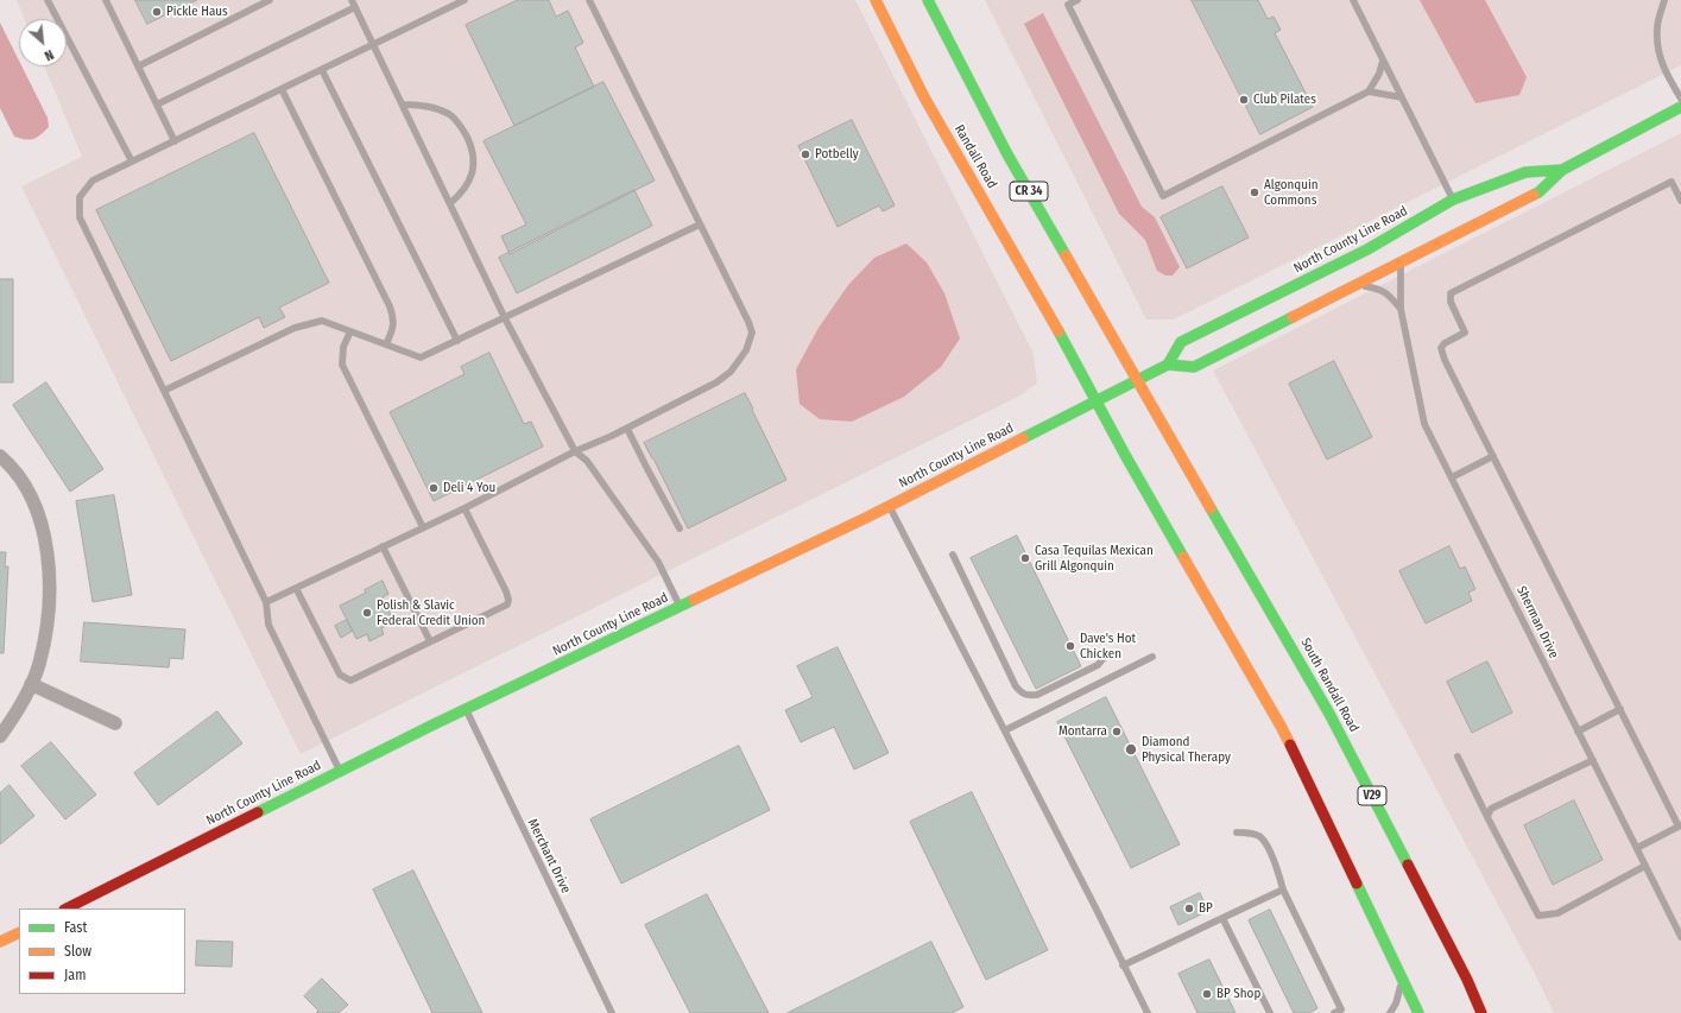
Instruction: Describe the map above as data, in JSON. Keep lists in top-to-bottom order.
{
  "streets": {
    "main road": [
      "Randall Road",
      "CR 34",
      "North County Line Road",
      "South Randall Road",
      "V29"
    ],
    "lane": ["Sherman Drive", "Merchant Drive"]
  },
  "crossings": [
    ["Randall Road", "North County Line Road"],
    ["CR 34", "North County Line Road"],
    ["CR 34", "South Randall Road"],
    ["North County Line Road", "Sherman Drive"],
    ["North County Line Road", "South Randall Road"],
    ["North County Line Road", "Merchant Drive"]
  ],
  "places": [
    "Pickle Haus",
    "Club Pilates",
    "Potbelly",
    "Algonquin Commons",
    "Deli 4 You",
    "Casa Tequilas Mexican Grill Algonquin",
    "Polish & Slavic Federal Credit Union",
    "Dave's Hot Chicken",
    "Montarra",
    "Diamond Physical Therapy",
    "BP",
    "BP Shop"
  ],
  "legend": ["Fast", "Slow", "Jam"],
  "north": "bottom right"
}
